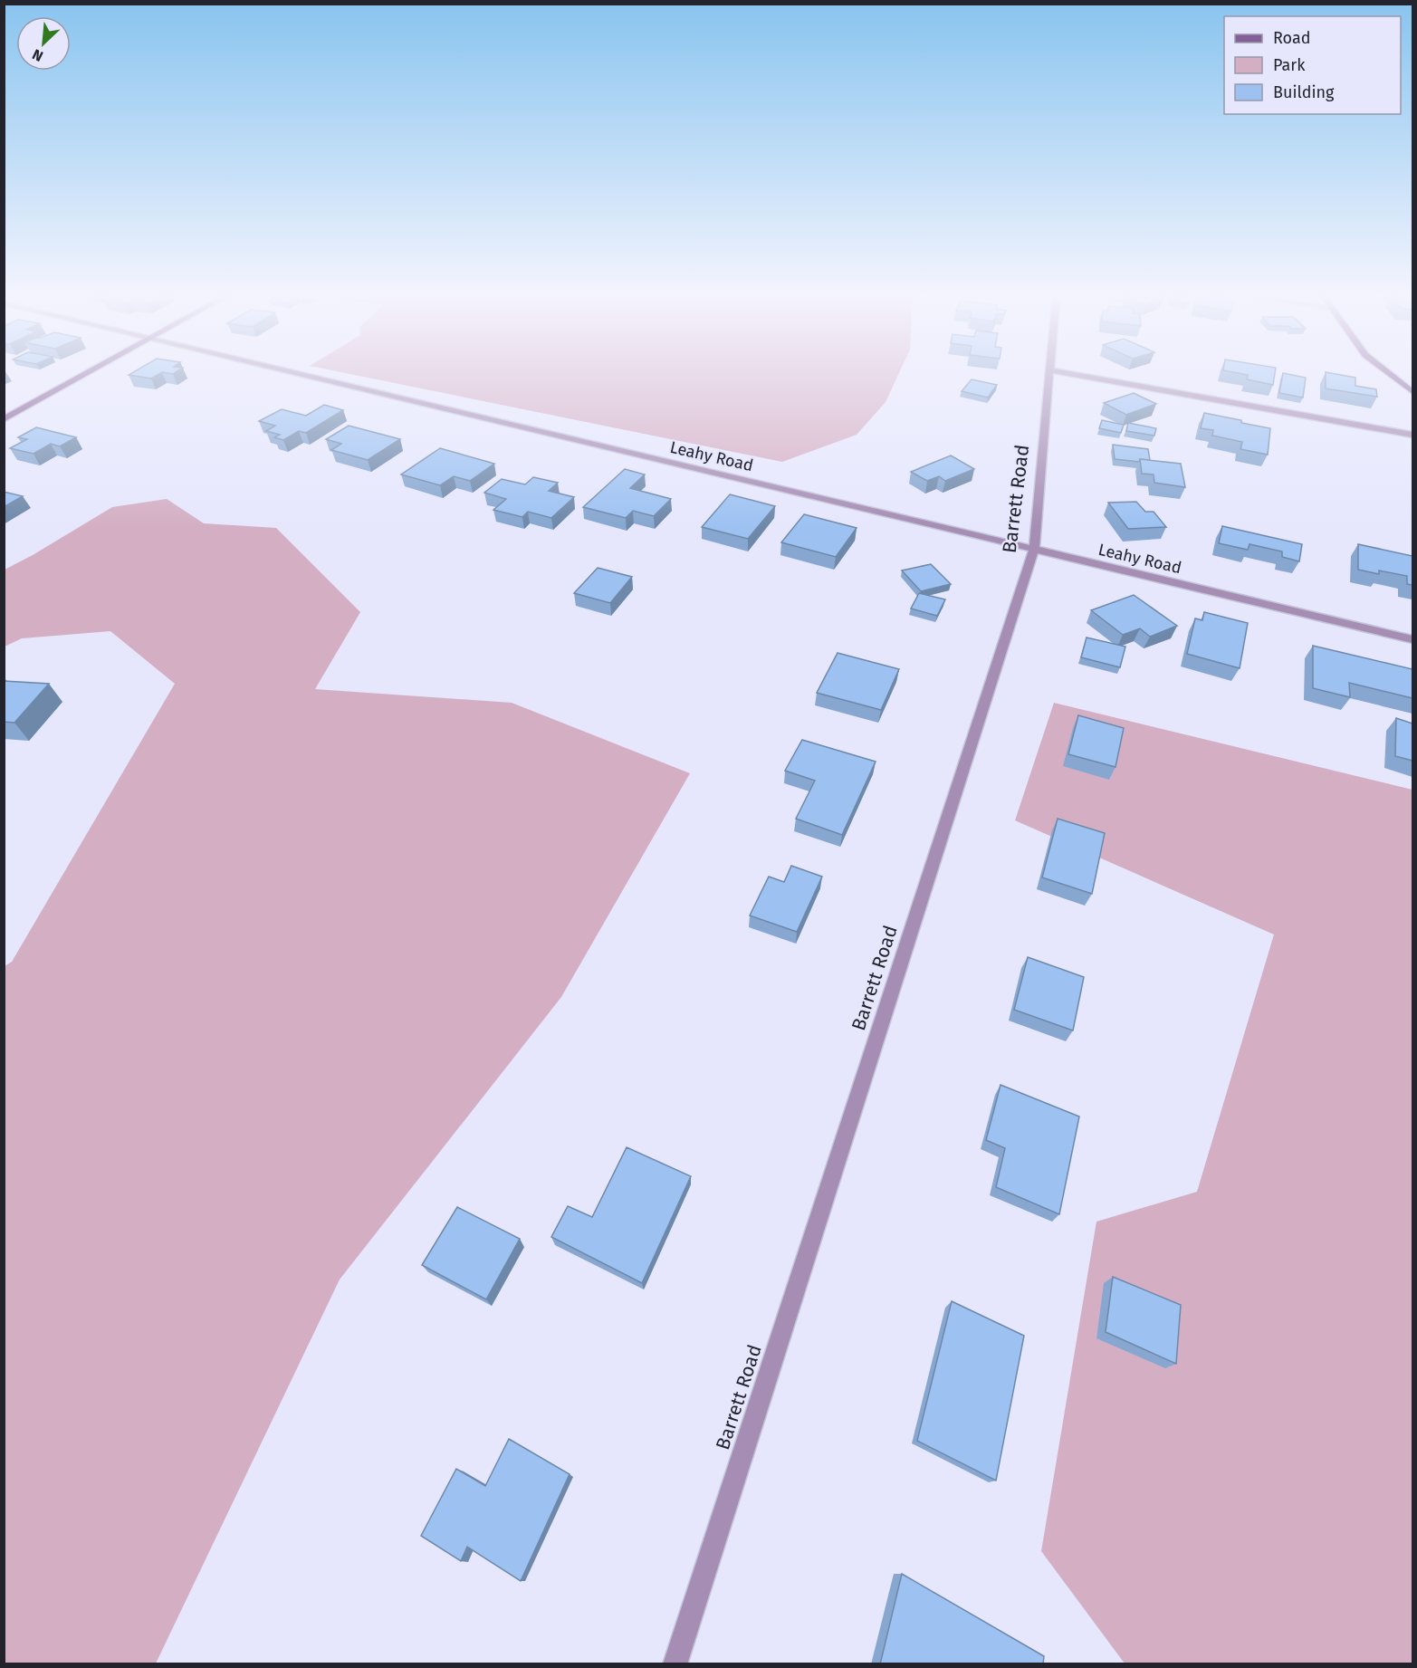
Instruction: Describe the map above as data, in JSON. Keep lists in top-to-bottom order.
{
  "streets": {
    "street": ["Leahy Road", "Barrett Road"]
  },
  "crossings": [
    ["Leahy Road", "Barrett Road"]
  ],
  "legend": ["Road", "Park", "Building"],
  "north": "bottom left"
}
